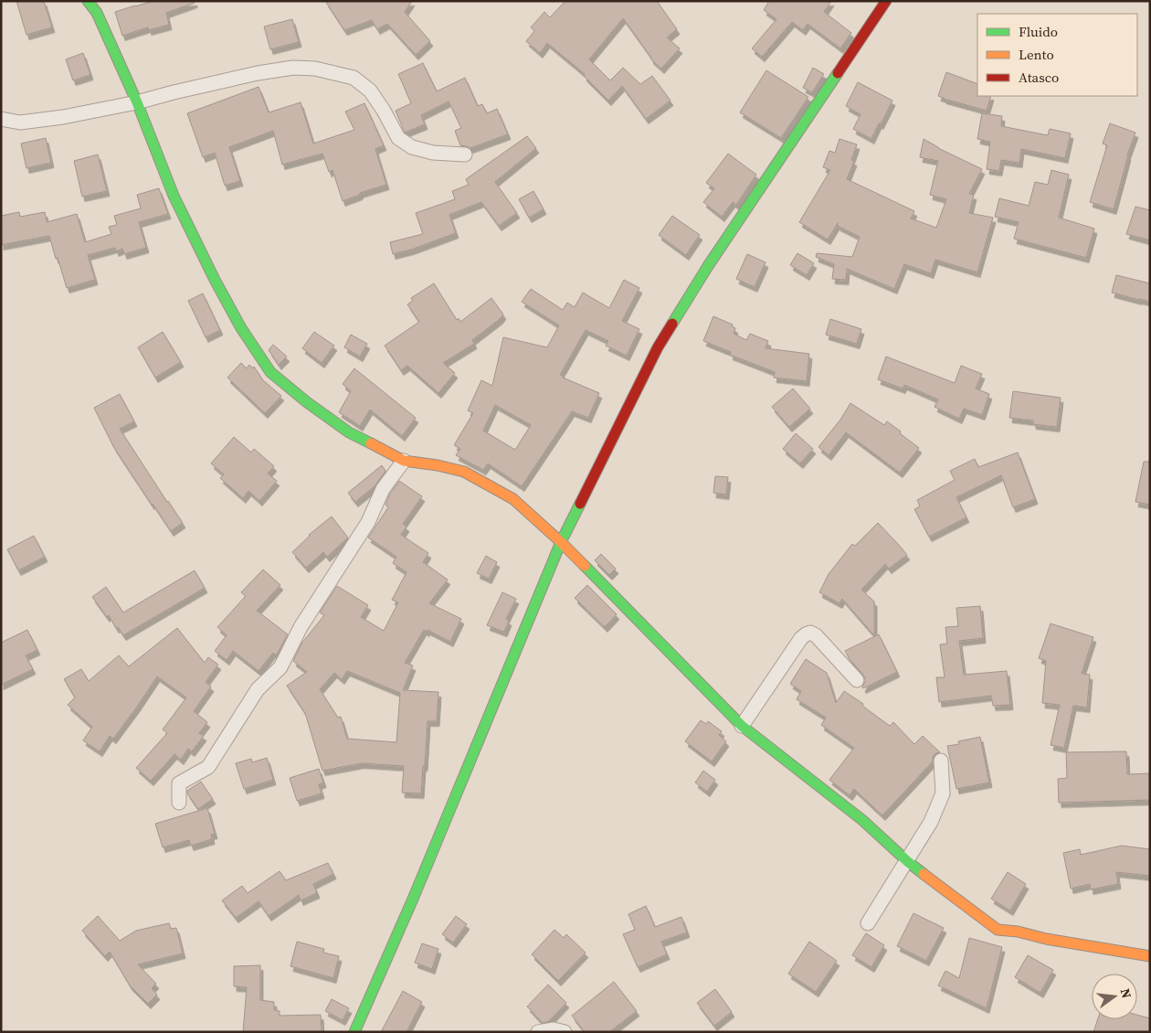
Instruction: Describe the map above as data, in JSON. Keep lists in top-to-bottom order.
{
  "legend": ["Fluido", "Lento", "Atasco"],
  "north": "right"
}
